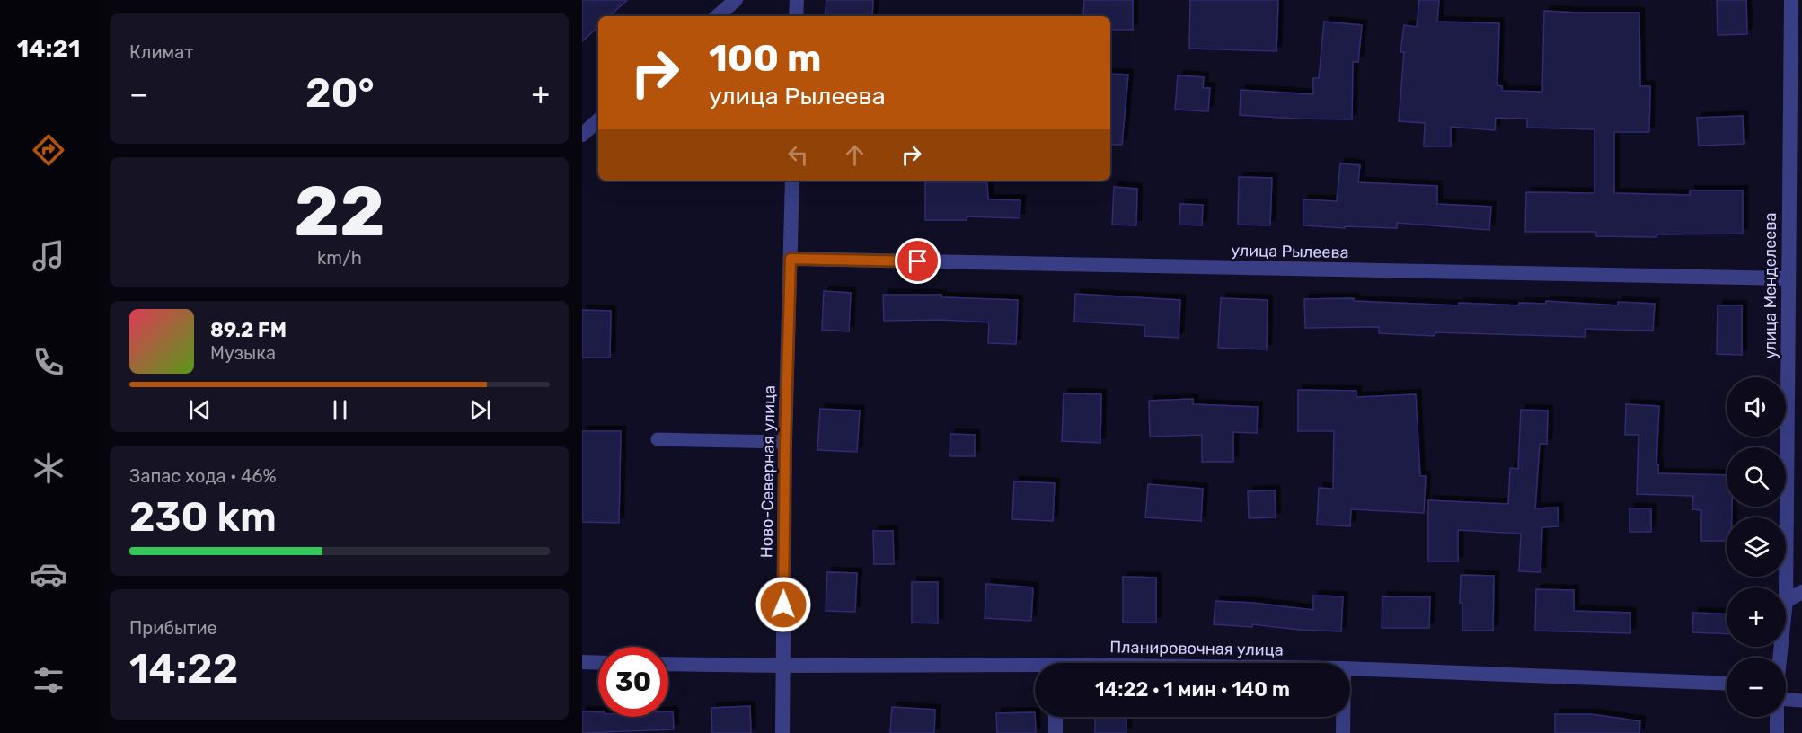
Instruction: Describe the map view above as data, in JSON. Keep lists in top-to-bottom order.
{
  "streets": {
    "street": [
      "улица Рылеева",
      "улица Менделеева",
      "Ново-Северная улица",
      "Планировочная улица"
    ]
  },
  "crossings": [
    ["улица Рылеева", "улица Менделеева"],
    ["улица Рылеева", "Ново-Северная улица"],
    ["Ново-Северная улица", "Планировочная улица"]
  ],
  "page": {
    "tabs": "14:21",
    "tile": [
      "Климат",
      ["22", "km/h"],
      ["Запас хода · 46%", "230 km"],
      ["Прибытие", "14:22"]
    ],
    "turn": ["100 m", "улица Рылеева"],
    "heat": ["−", "20°", "+"],
    "song": ["89.2 FM", "Музыка"],
    "map_buttons": ["+", "−"],
    "limit": "30",
    "trip": "14:22 · 1 мин · 140 m"
  }
}
